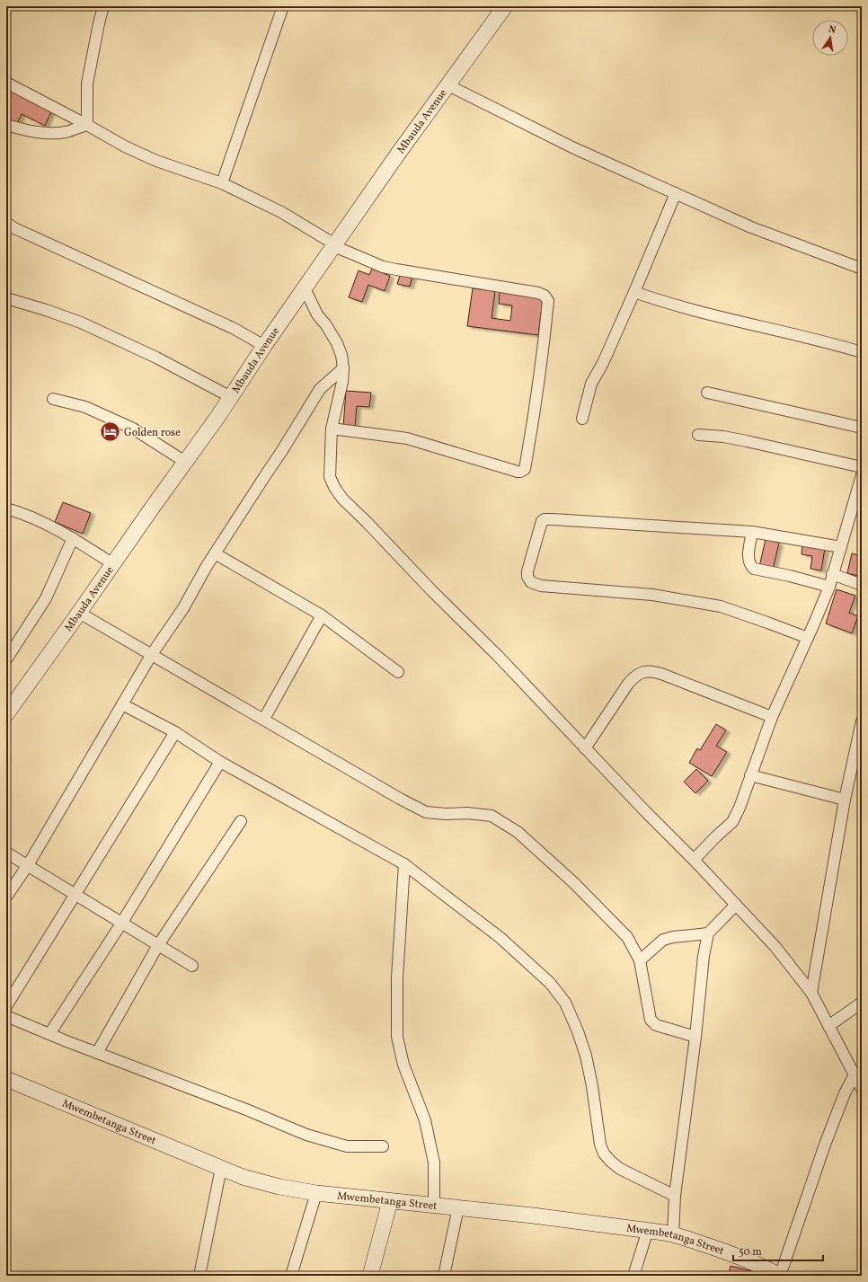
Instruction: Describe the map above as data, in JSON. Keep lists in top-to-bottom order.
{
  "streets": {
    "street": ["Mbauda Avenue", "Mwembetanga Street"]
  },
  "places": {
    "hotel": ["Golden rose"]
  },
  "scale_bar": "50 m",
  "north": "top"
}
